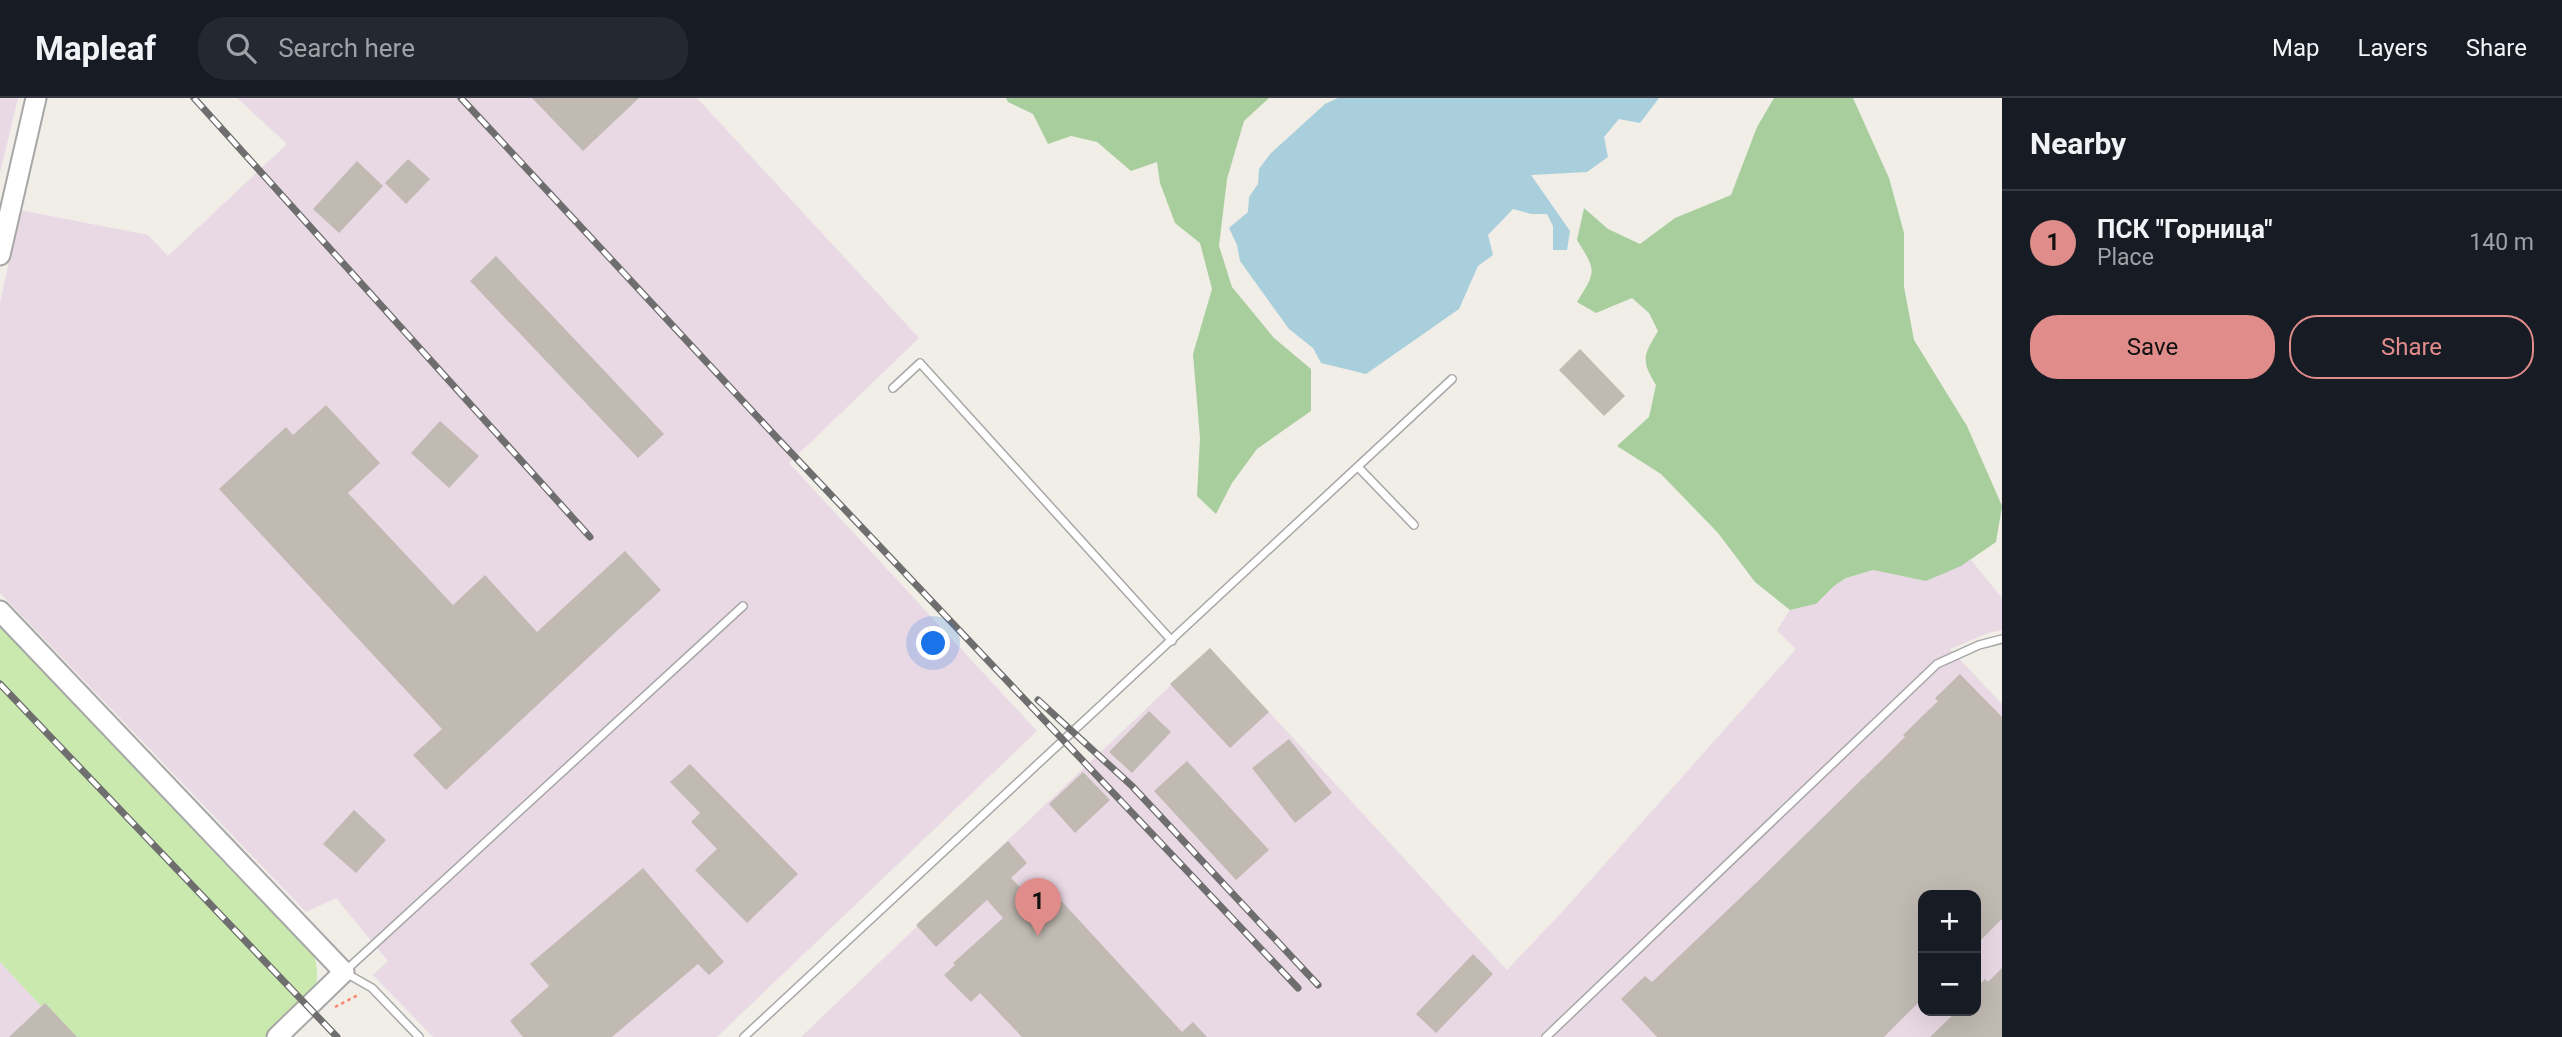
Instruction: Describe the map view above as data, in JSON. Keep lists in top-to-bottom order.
{
  "page": {
    "header": "Mapleaf",
    "search": "Search here",
    "nav": ["Map", "Layers", "Share"],
    "heading": "Nearby",
    "list": [
      {
        "mark": "1",
        "name": "ПСК \"Горница\"",
        "note": "Place",
        "value": "140 m"
      }
    ],
    "buttons": ["Save", "Share"],
    "pins": "1",
    "map_buttons": ["+", "−"]
  }
}
